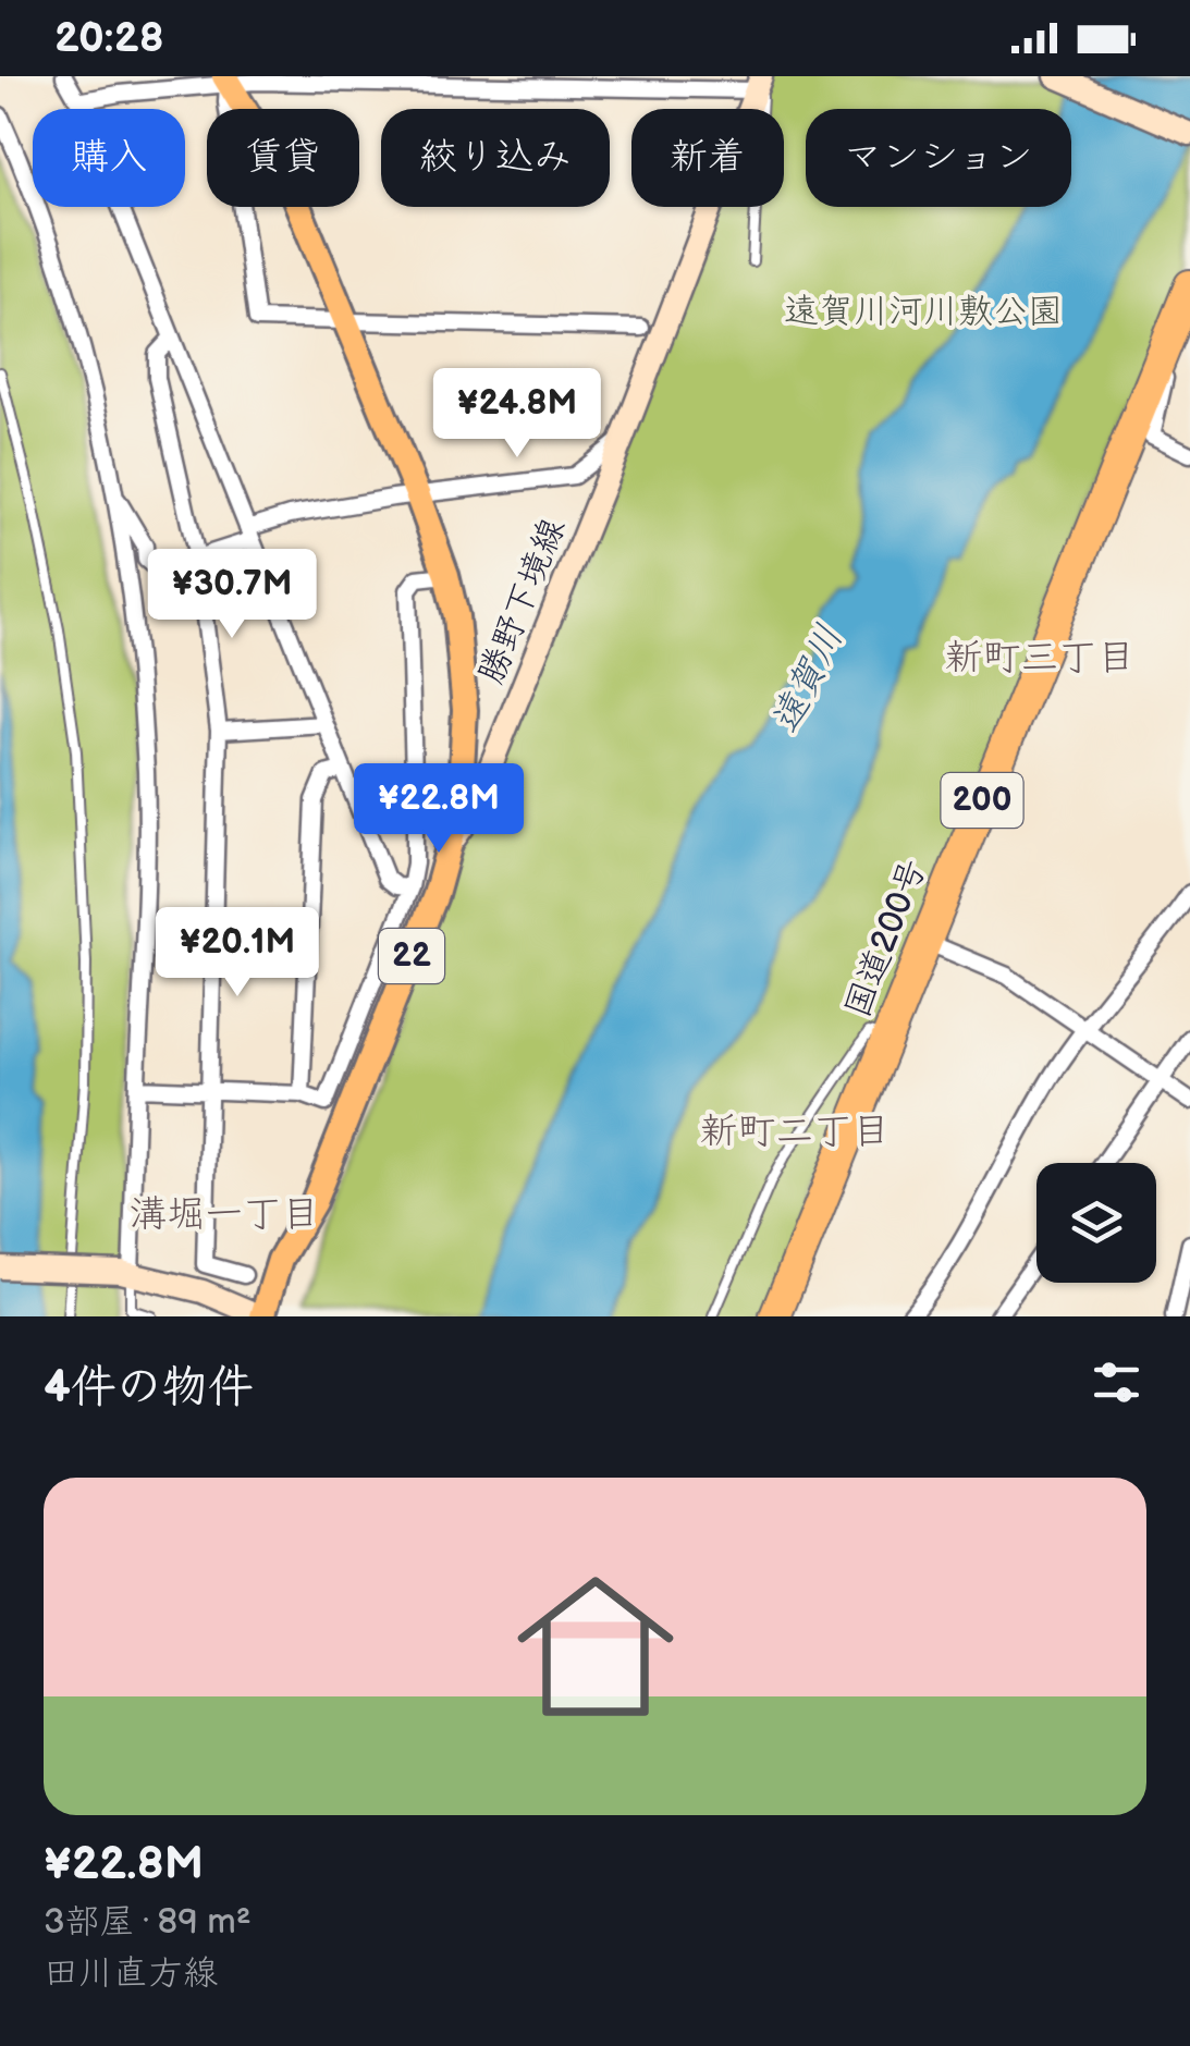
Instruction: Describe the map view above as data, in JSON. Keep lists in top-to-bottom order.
{
  "streets": {
    "highway": ["200", "国道200号"],
    "main road": ["勝野下境線", "22"]
  },
  "crossings": [
    ["勝野下境線", "22"]
  ],
  "districts": ["新町三丁目", "新町二丁目", "溝堀一丁目"],
  "water": ["遠賀川"],
  "parks": ["遠賀川河川敷公園"],
  "page": {
    "status": "20:28",
    "chip": [
      "購入",
      "賃貸",
      "絞り込み",
      "新着",
      "マンション"
    ],
    "price": [
      "¥24.8M",
      "¥30.7M",
      "¥22.8M",
      "¥20.1M"
    ],
    "heading": "4件の物件",
    "list": [
      {
        "name": "¥22.8M",
        "note": "3部屋 · 89 m² · 田川直方線"
      }
    ]
  }
}
